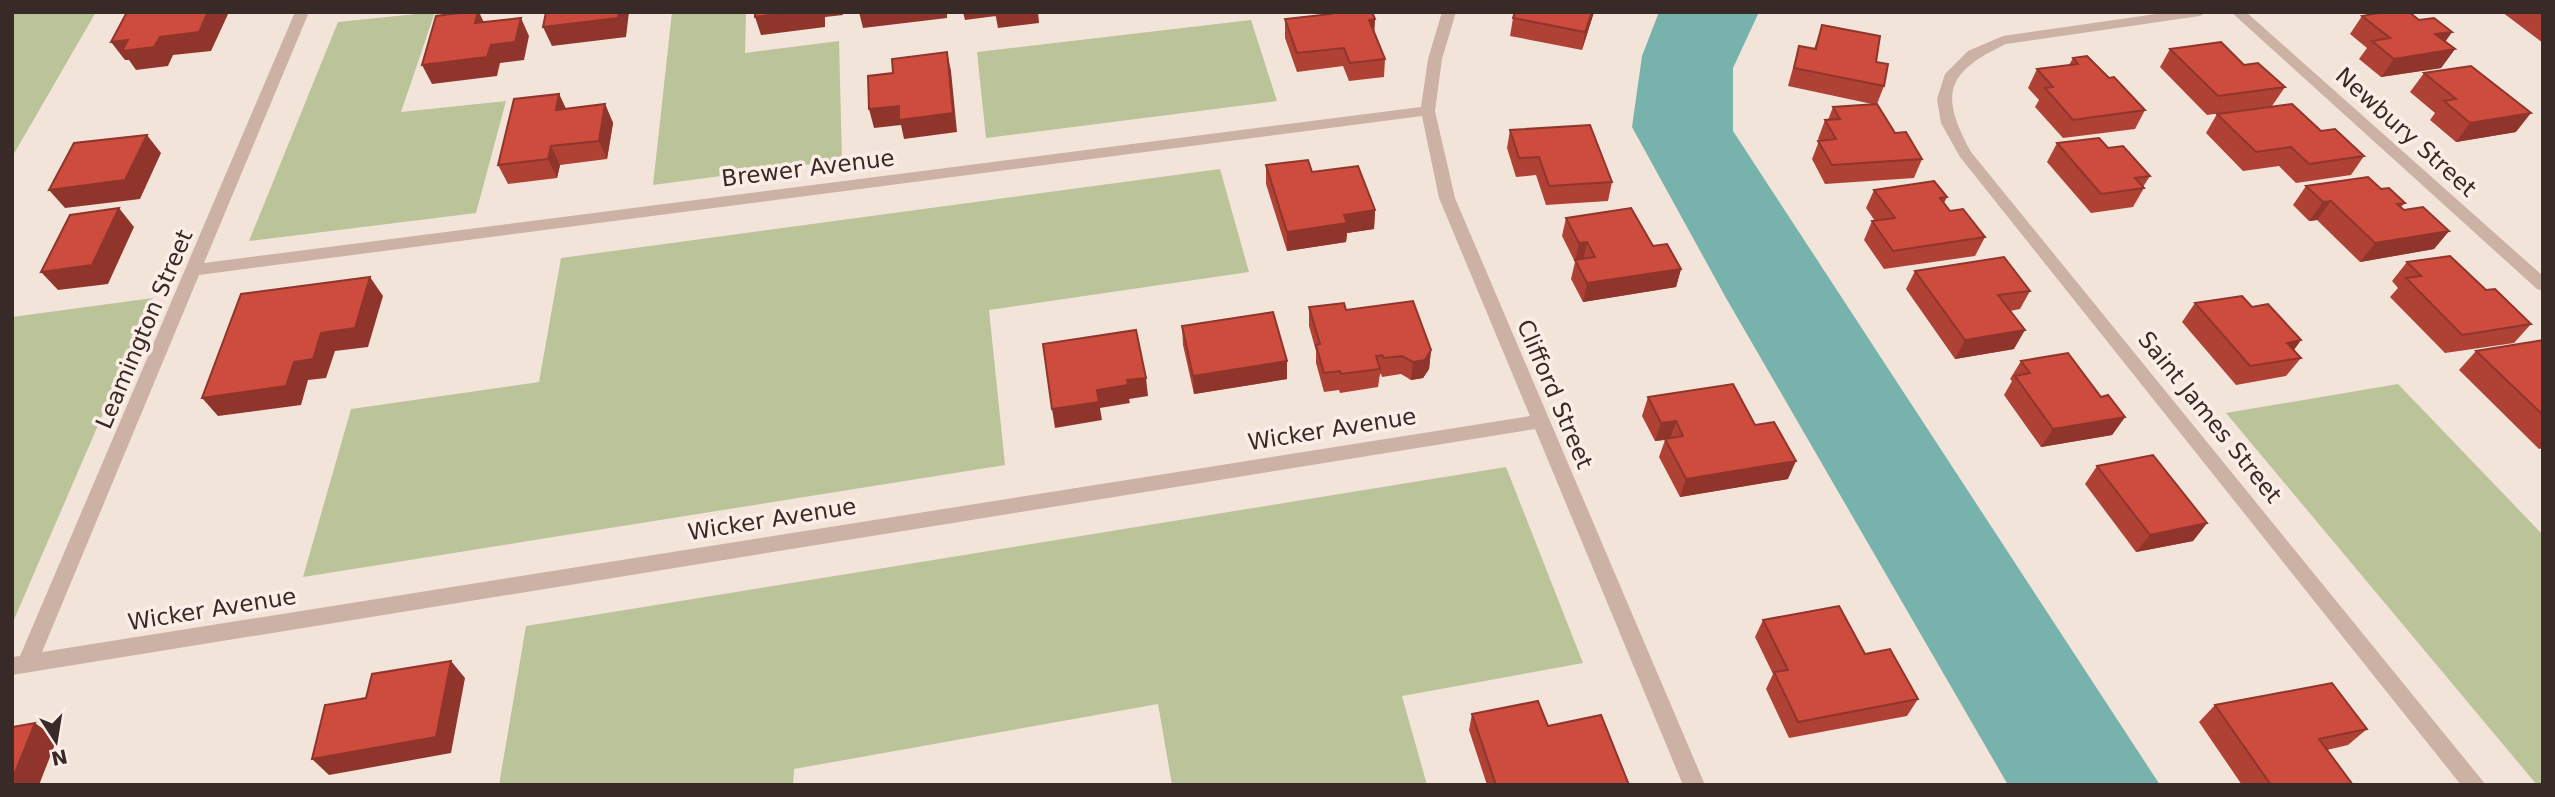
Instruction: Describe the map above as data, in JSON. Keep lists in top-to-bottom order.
{
  "streets": {
    "street": [
      "Newbury Street",
      "Brewer Avenue",
      "Leamington Street",
      "Clifford Street",
      "Saint James Street",
      "Wicker Avenue"
    ]
  },
  "crossings": [
    ["Brewer Avenue", "Leamington Street"],
    ["Brewer Avenue", "Clifford Street"],
    ["Leamington Street", "Wicker Avenue"],
    ["Clifford Street", "Wicker Avenue"]
  ],
  "north": "bottom"
}
